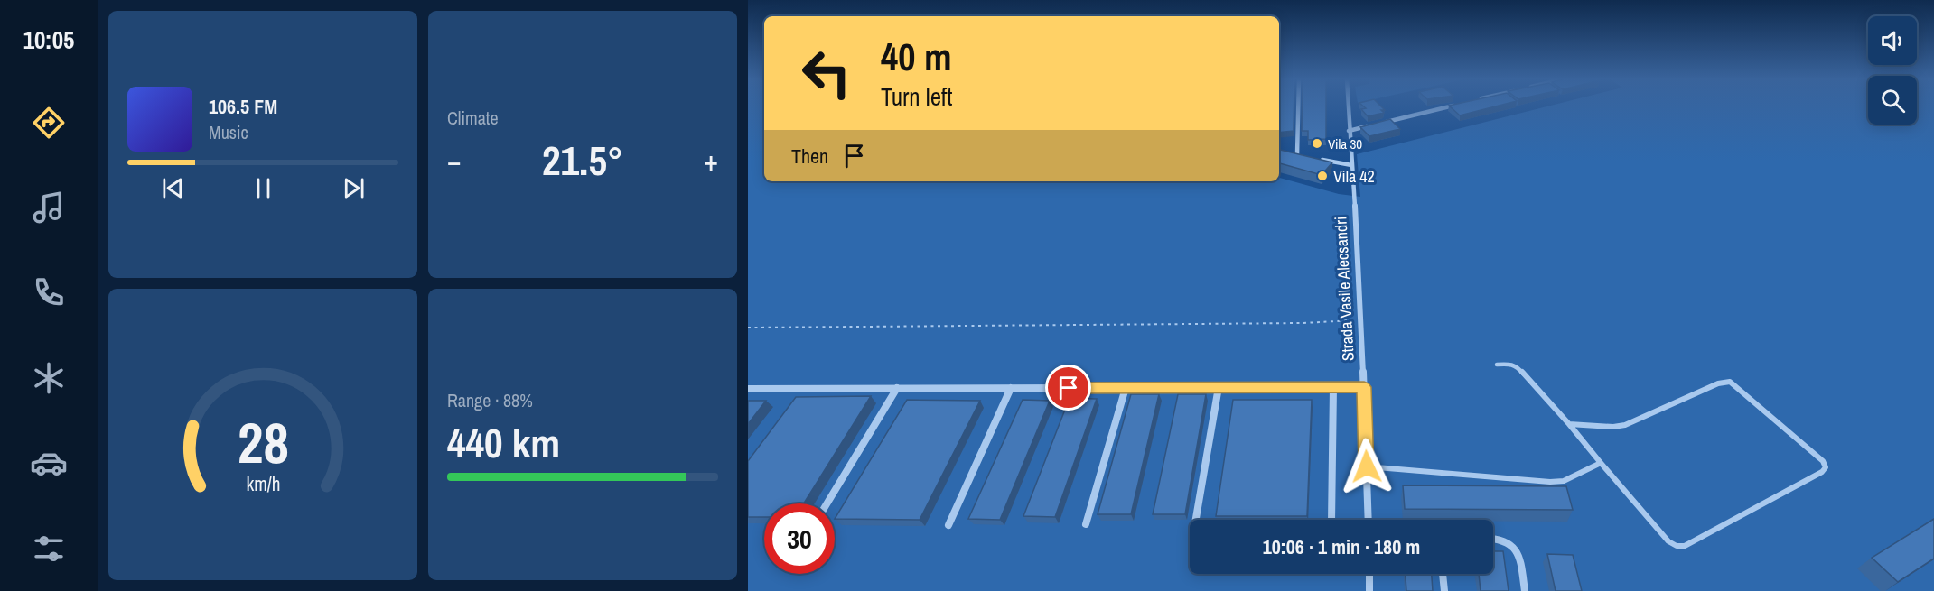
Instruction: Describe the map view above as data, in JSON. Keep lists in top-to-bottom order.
{
  "streets": {
    "street": ["Strada Vasile Alecsandri"]
  },
  "places": ["Vila 30", "Vila 42"],
  "page": {
    "tabs": "10:05",
    "tile": [
      "Climate",
      ["Range · 88%", "440 km"]
    ],
    "turn": ["40 m", "Turn left"],
    "song": ["106.5 FM", "Music"],
    "then": "Then",
    "heat": ["−", "21.5°", "+"],
    "limit": "30",
    "trip": "10:06 · 1 min · 180 m",
    "gauge": ["28", "km/h"]
  }
}
